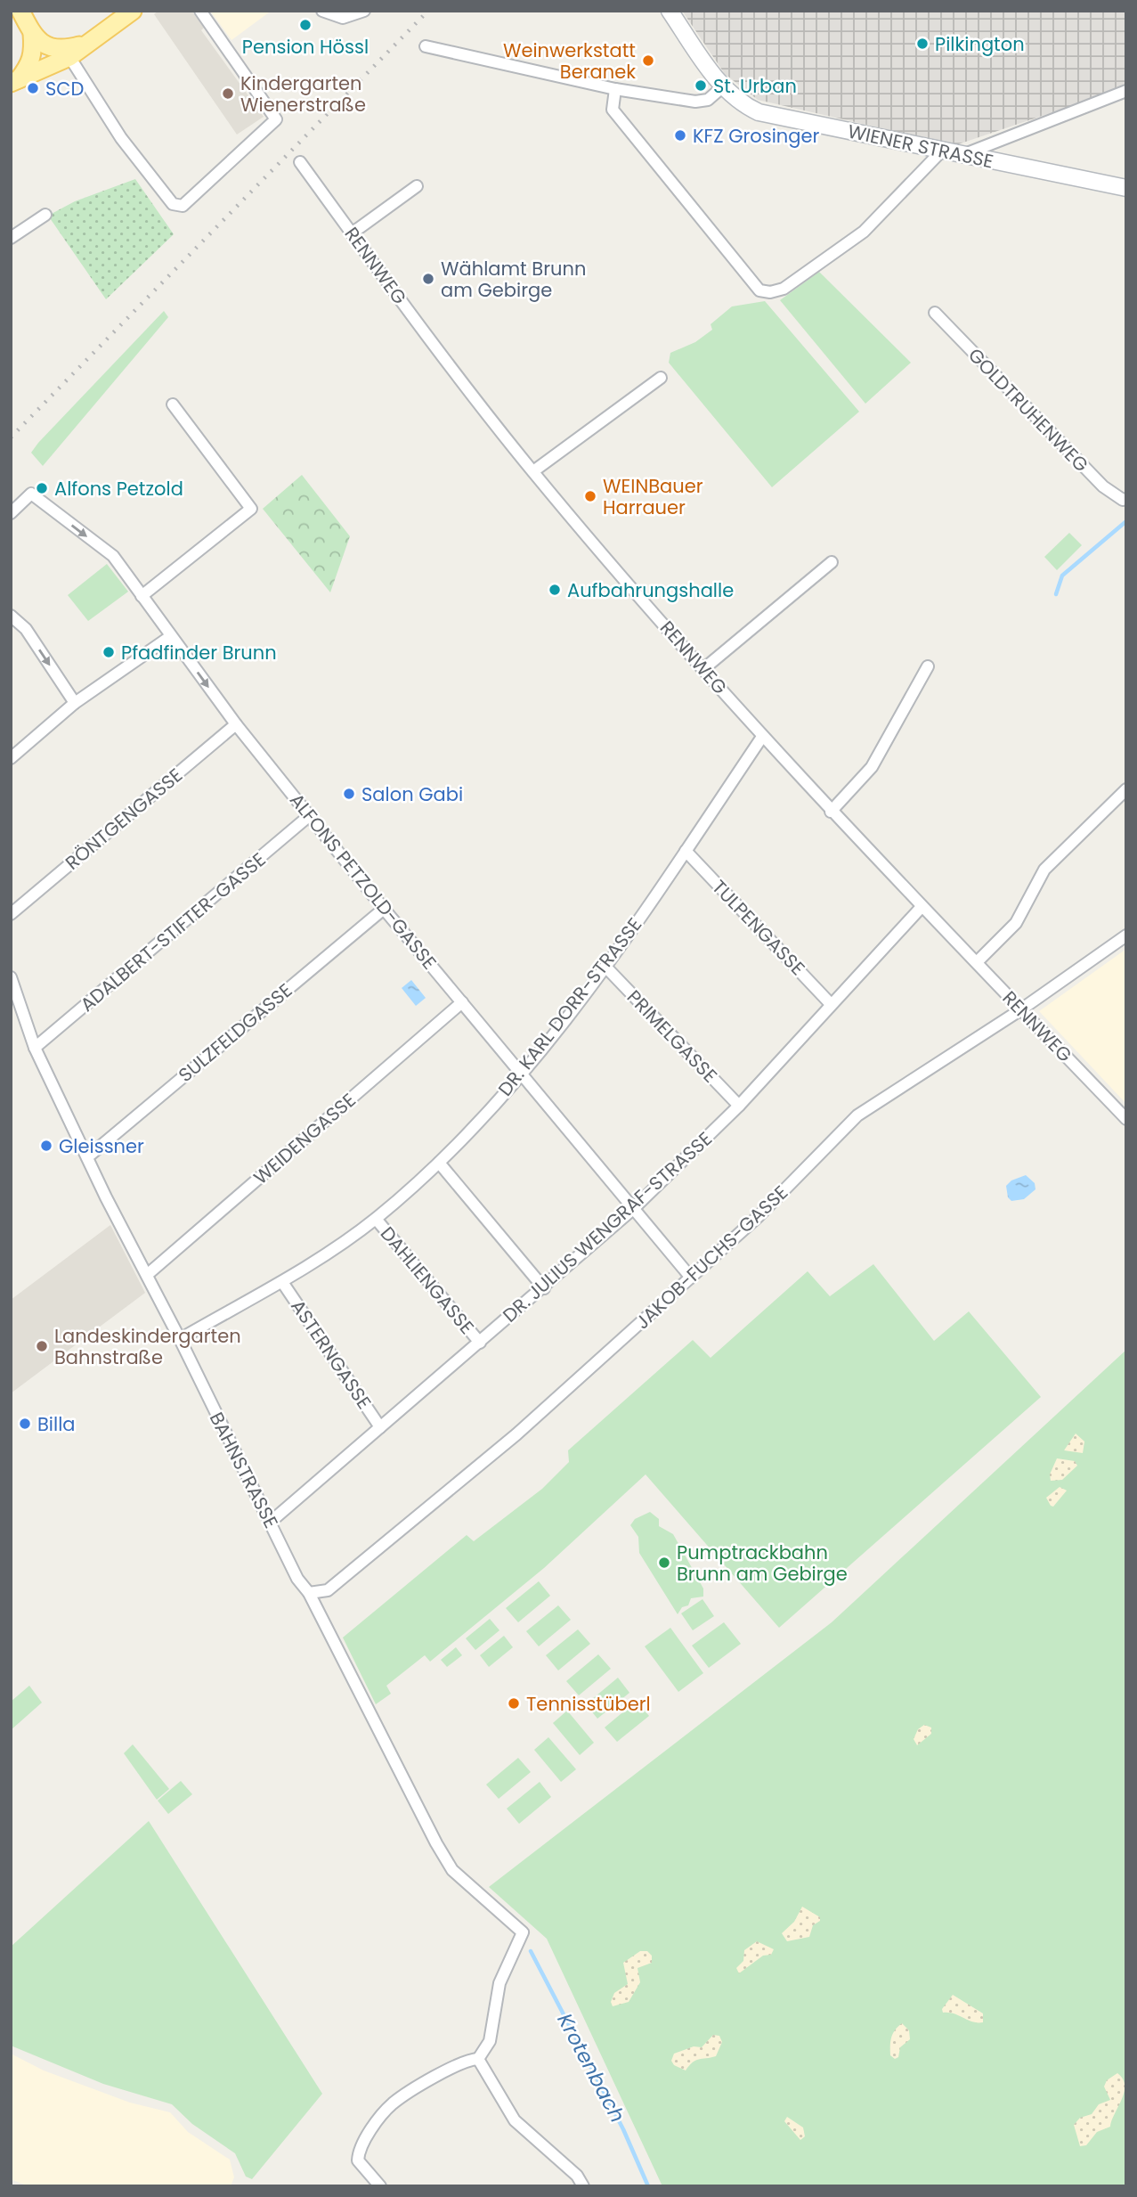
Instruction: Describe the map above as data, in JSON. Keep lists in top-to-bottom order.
{
  "streets": {
    "main road": ["WIENER STRASSE"],
    "street": [
      "RENNWEG",
      "GOLDTRUHENWEG",
      "RÖNTGENGASSE",
      "ALFONS PETZOLD-GASSE",
      "TULPENGASSE",
      "ADALBERT-STIFTER-GASSE",
      "DR. KARL DORR-STRASSE",
      "SULZFELDGASSE",
      "PRIMELGASSE",
      "WEIDENGASSE",
      "DR. JULIUS WENGRAF-STRASSE",
      "JAKOB-FUCHS-GASSE",
      "DAHLIENGASSE",
      "ASTERNGASSE",
      "BAHNSTRASSE"
    ]
  },
  "crossings": [
    ["RENNWEG", "DR. KARL DORR-STRASSE"],
    ["RENNWEG", "DR. JULIUS WENGRAF-STRASSE"],
    ["RENNWEG", "JAKOB-FUCHS-GASSE"],
    ["RÖNTGENGASSE", "ALFONS PETZOLD-GASSE"],
    ["ALFONS PETZOLD-GASSE", "ADALBERT-STIFTER-GASSE"],
    ["ALFONS PETZOLD-GASSE", "DR. KARL DORR-STRASSE"],
    ["ALFONS PETZOLD-GASSE", "SULZFELDGASSE"],
    ["ALFONS PETZOLD-GASSE", "WEIDENGASSE"],
    ["ALFONS PETZOLD-GASSE", "DR. JULIUS WENGRAF-STRASSE"],
    ["ALFONS PETZOLD-GASSE", "JAKOB-FUCHS-GASSE"],
    ["TULPENGASSE", "DR. KARL DORR-STRASSE"],
    ["TULPENGASSE", "DR. JULIUS WENGRAF-STRASSE"],
    ["ADALBERT-STIFTER-GASSE", "BAHNSTRASSE"],
    ["DR. KARL DORR-STRASSE", "PRIMELGASSE"],
    ["DR. KARL DORR-STRASSE", "DAHLIENGASSE"],
    ["DR. KARL DORR-STRASSE", "ASTERNGASSE"],
    ["DR. KARL DORR-STRASSE", "BAHNSTRASSE"],
    ["SULZFELDGASSE", "BAHNSTRASSE"],
    ["PRIMELGASSE", "DR. JULIUS WENGRAF-STRASSE"],
    ["WEIDENGASSE", "BAHNSTRASSE"],
    ["DR. JULIUS WENGRAF-STRASSE", "DAHLIENGASSE"],
    ["DR. JULIUS WENGRAF-STRASSE", "ASTERNGASSE"],
    ["DR. JULIUS WENGRAF-STRASSE", "BAHNSTRASSE"],
    ["JAKOB-FUCHS-GASSE", "BAHNSTRASSE"]
  ],
  "water": ["Krotenbach"],
  "places": [
    "Pension Hössl",
    "Pilkington",
    "Weinwerkstatt Beranek",
    "St. Urban",
    "SCD",
    "Kindergarten Wienerstraße",
    "KFZ Grosinger",
    "Wählamt Brunn am Gebirge",
    "Alfons Petzold",
    "WEINBauer Harrauer",
    "Aufbahrungshalle",
    "Pfadfinder Brunn",
    "Salon Gabi",
    "Gleissner",
    "Landeskindergarten Bahnstraße",
    "Billa",
    "Pumptrackbahn Brunn am Gebirge",
    "Tennisstüberl"
  ]
}
